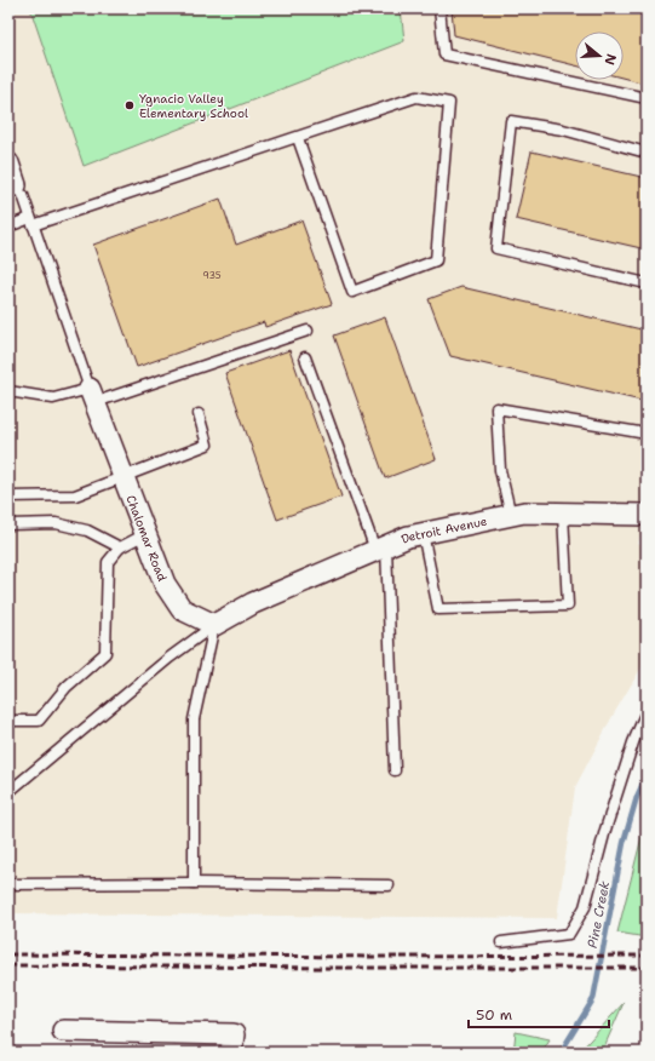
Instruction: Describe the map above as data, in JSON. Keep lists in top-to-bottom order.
{
  "streets": {
    "street": ["Detroit Avenue", "Chalomar Road"]
  },
  "crossings": [
    ["Detroit Avenue", "Chalomar Road"]
  ],
  "water": ["Pine Creek"],
  "places": ["Ygnacio Valley Elementary School"],
  "house_numbers": ["935"],
  "scale_bar": "50 m",
  "north": "right"
}
